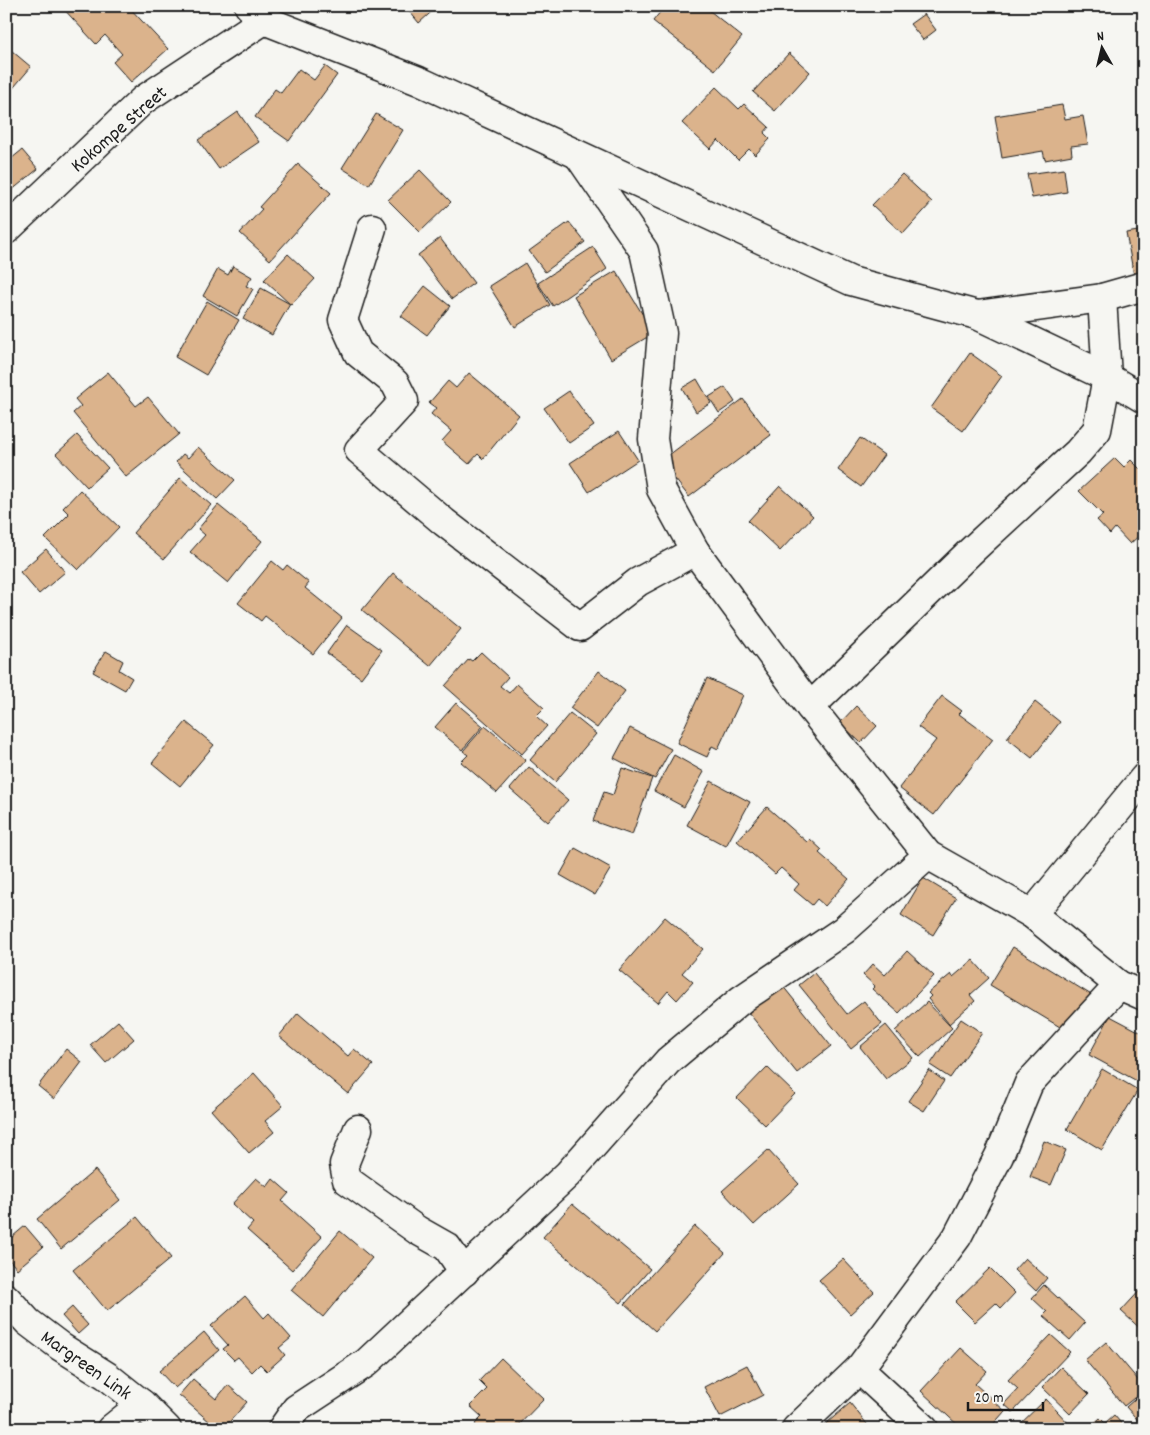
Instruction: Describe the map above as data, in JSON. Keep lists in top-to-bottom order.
{
  "streets": {
    "street": ["Kokompe Street", "Margreen Link"]
  },
  "scale_bar": "20 m",
  "north": "top"
}
